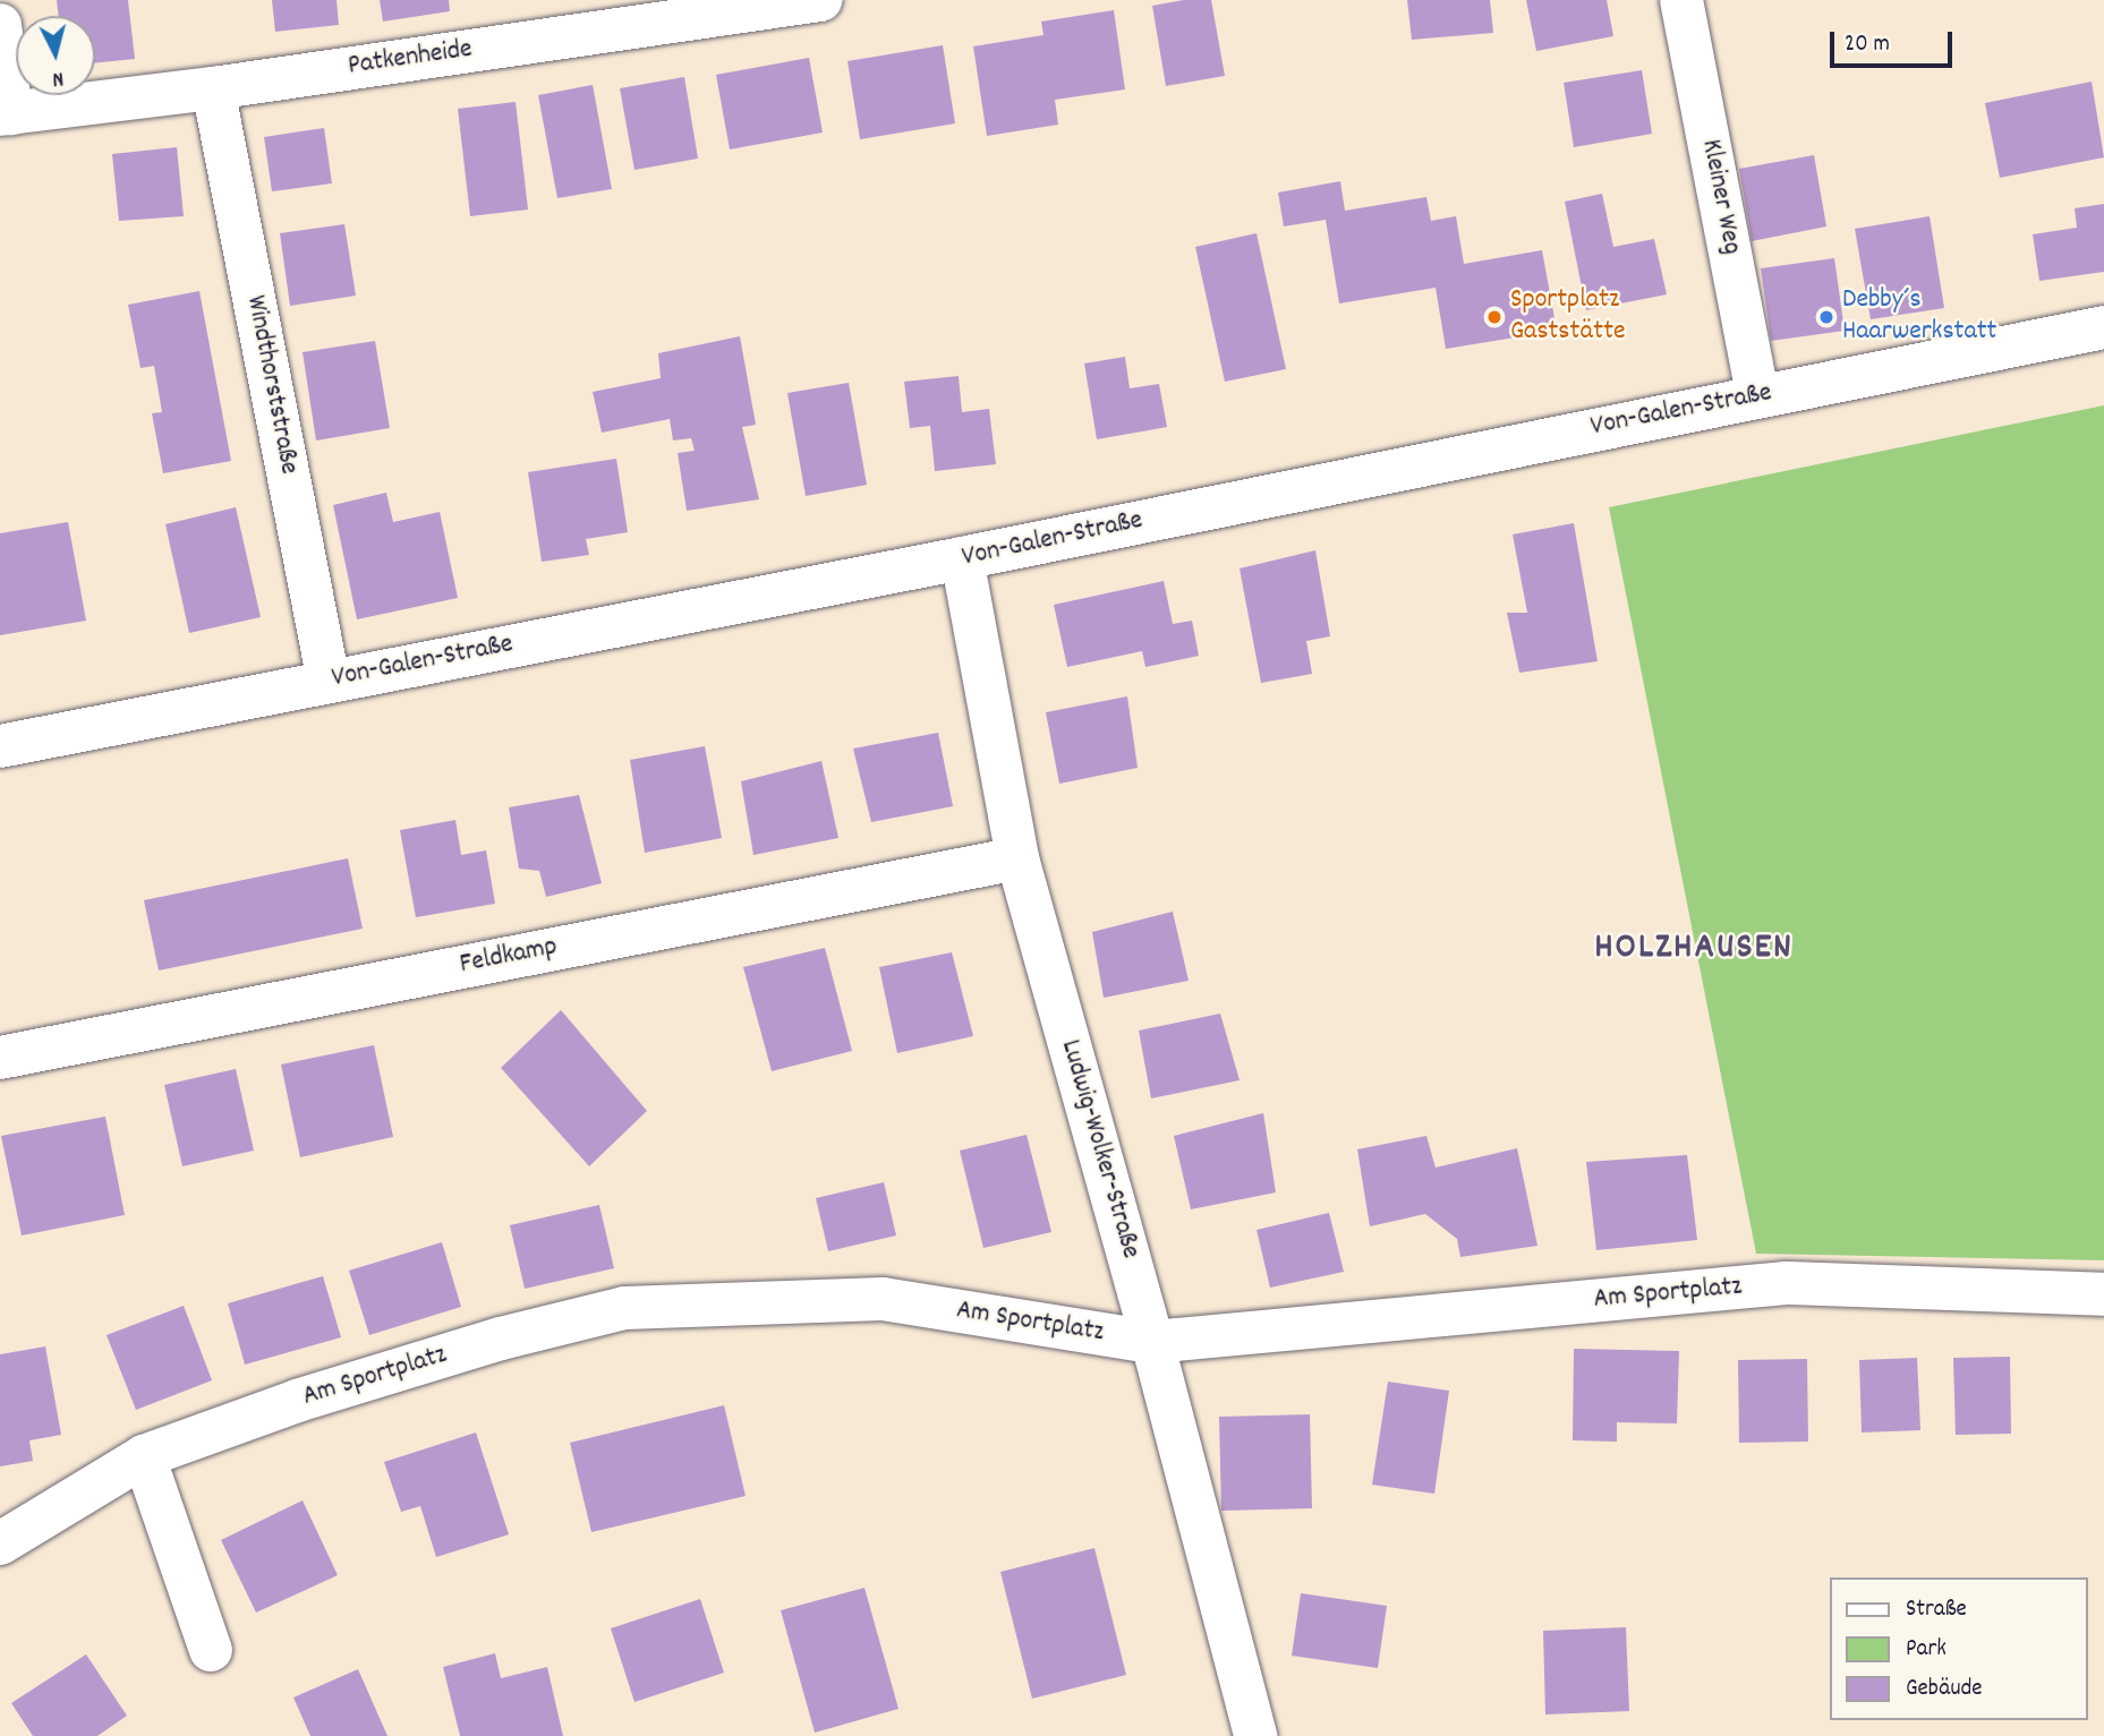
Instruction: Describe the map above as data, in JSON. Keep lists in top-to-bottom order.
{
  "streets": {
    "street": [
      "Patkenheide",
      "Kleiner Weg",
      "Windthorststraße",
      "Von-Galen-Straße",
      "Feldkamp",
      "Ludwig-Wolker-Straße",
      "Am Sportplatz"
    ]
  },
  "crossings": [
    ["Patkenheide", "Windthorststraße"],
    ["Kleiner Weg", "Von-Galen-Straße"],
    ["Windthorststraße", "Von-Galen-Straße"],
    ["Von-Galen-Straße", "Ludwig-Wolker-Straße"],
    ["Feldkamp", "Ludwig-Wolker-Straße"],
    ["Ludwig-Wolker-Straße", "Am Sportplatz"]
  ],
  "districts": ["HOLZHAUSEN"],
  "places": ["Sportplatz Gaststätte", "Debby´s Haarwerkstatt"],
  "legend": ["Straße", "Park", "Gebäude"],
  "scale_bar": "20 m",
  "north": "bottom"
}
